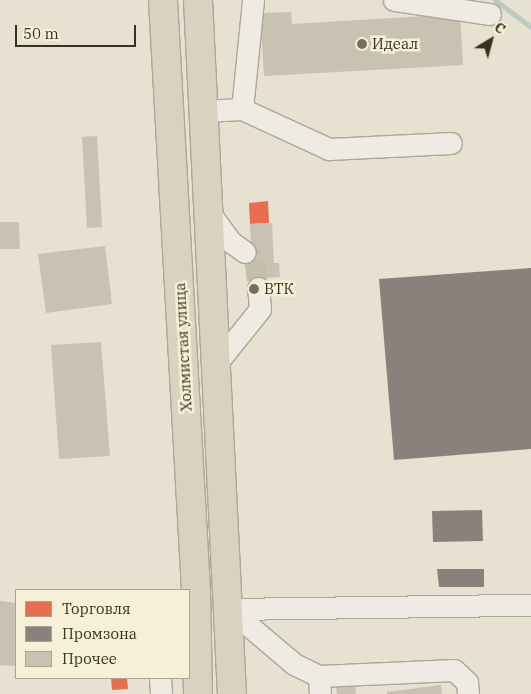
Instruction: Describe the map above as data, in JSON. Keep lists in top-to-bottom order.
{
  "streets": {
    "highway": ["Холмистая улица"]
  },
  "places": ["Идеал", "ВТК"],
  "legend": ["Торговля", "Промзона", "Прочее"],
  "scale_bar": "50 m",
  "north": "top right"
}
